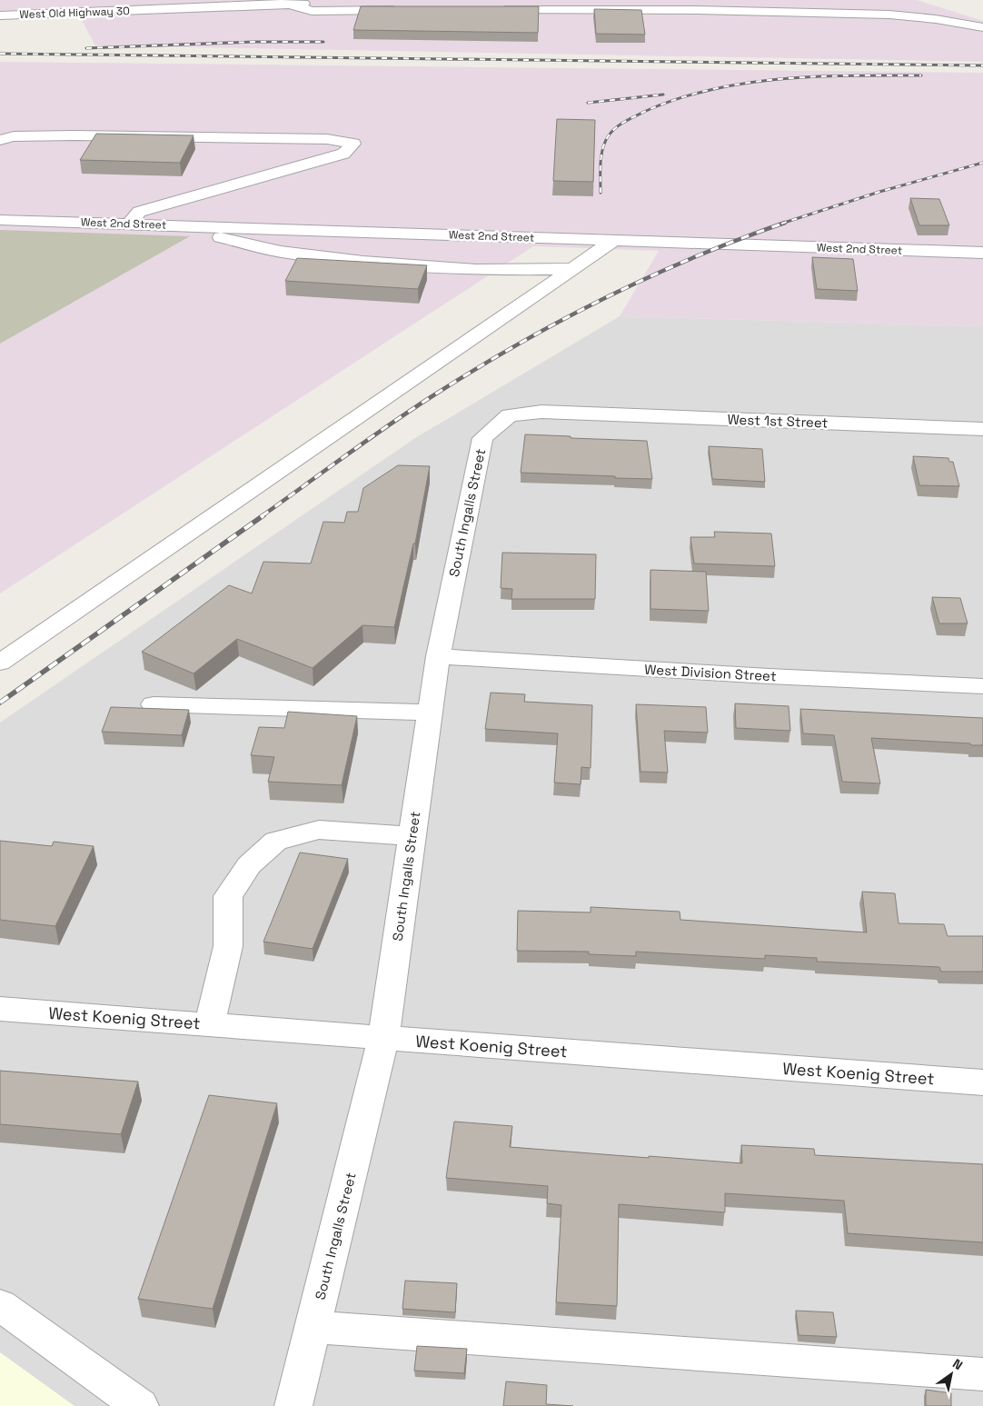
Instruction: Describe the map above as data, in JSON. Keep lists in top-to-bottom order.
{
  "streets": {
    "street": [
      "West Old Highway 30",
      "West 2nd Street",
      "West 1st Street",
      "South Ingalls Street",
      "West Division Street",
      "West Koenig Street"
    ]
  },
  "crossings": [
    ["West 1st Street", "South Ingalls Street"],
    ["South Ingalls Street", "West Division Street"],
    ["South Ingalls Street", "West Koenig Street"]
  ],
  "north": "top right"
}
